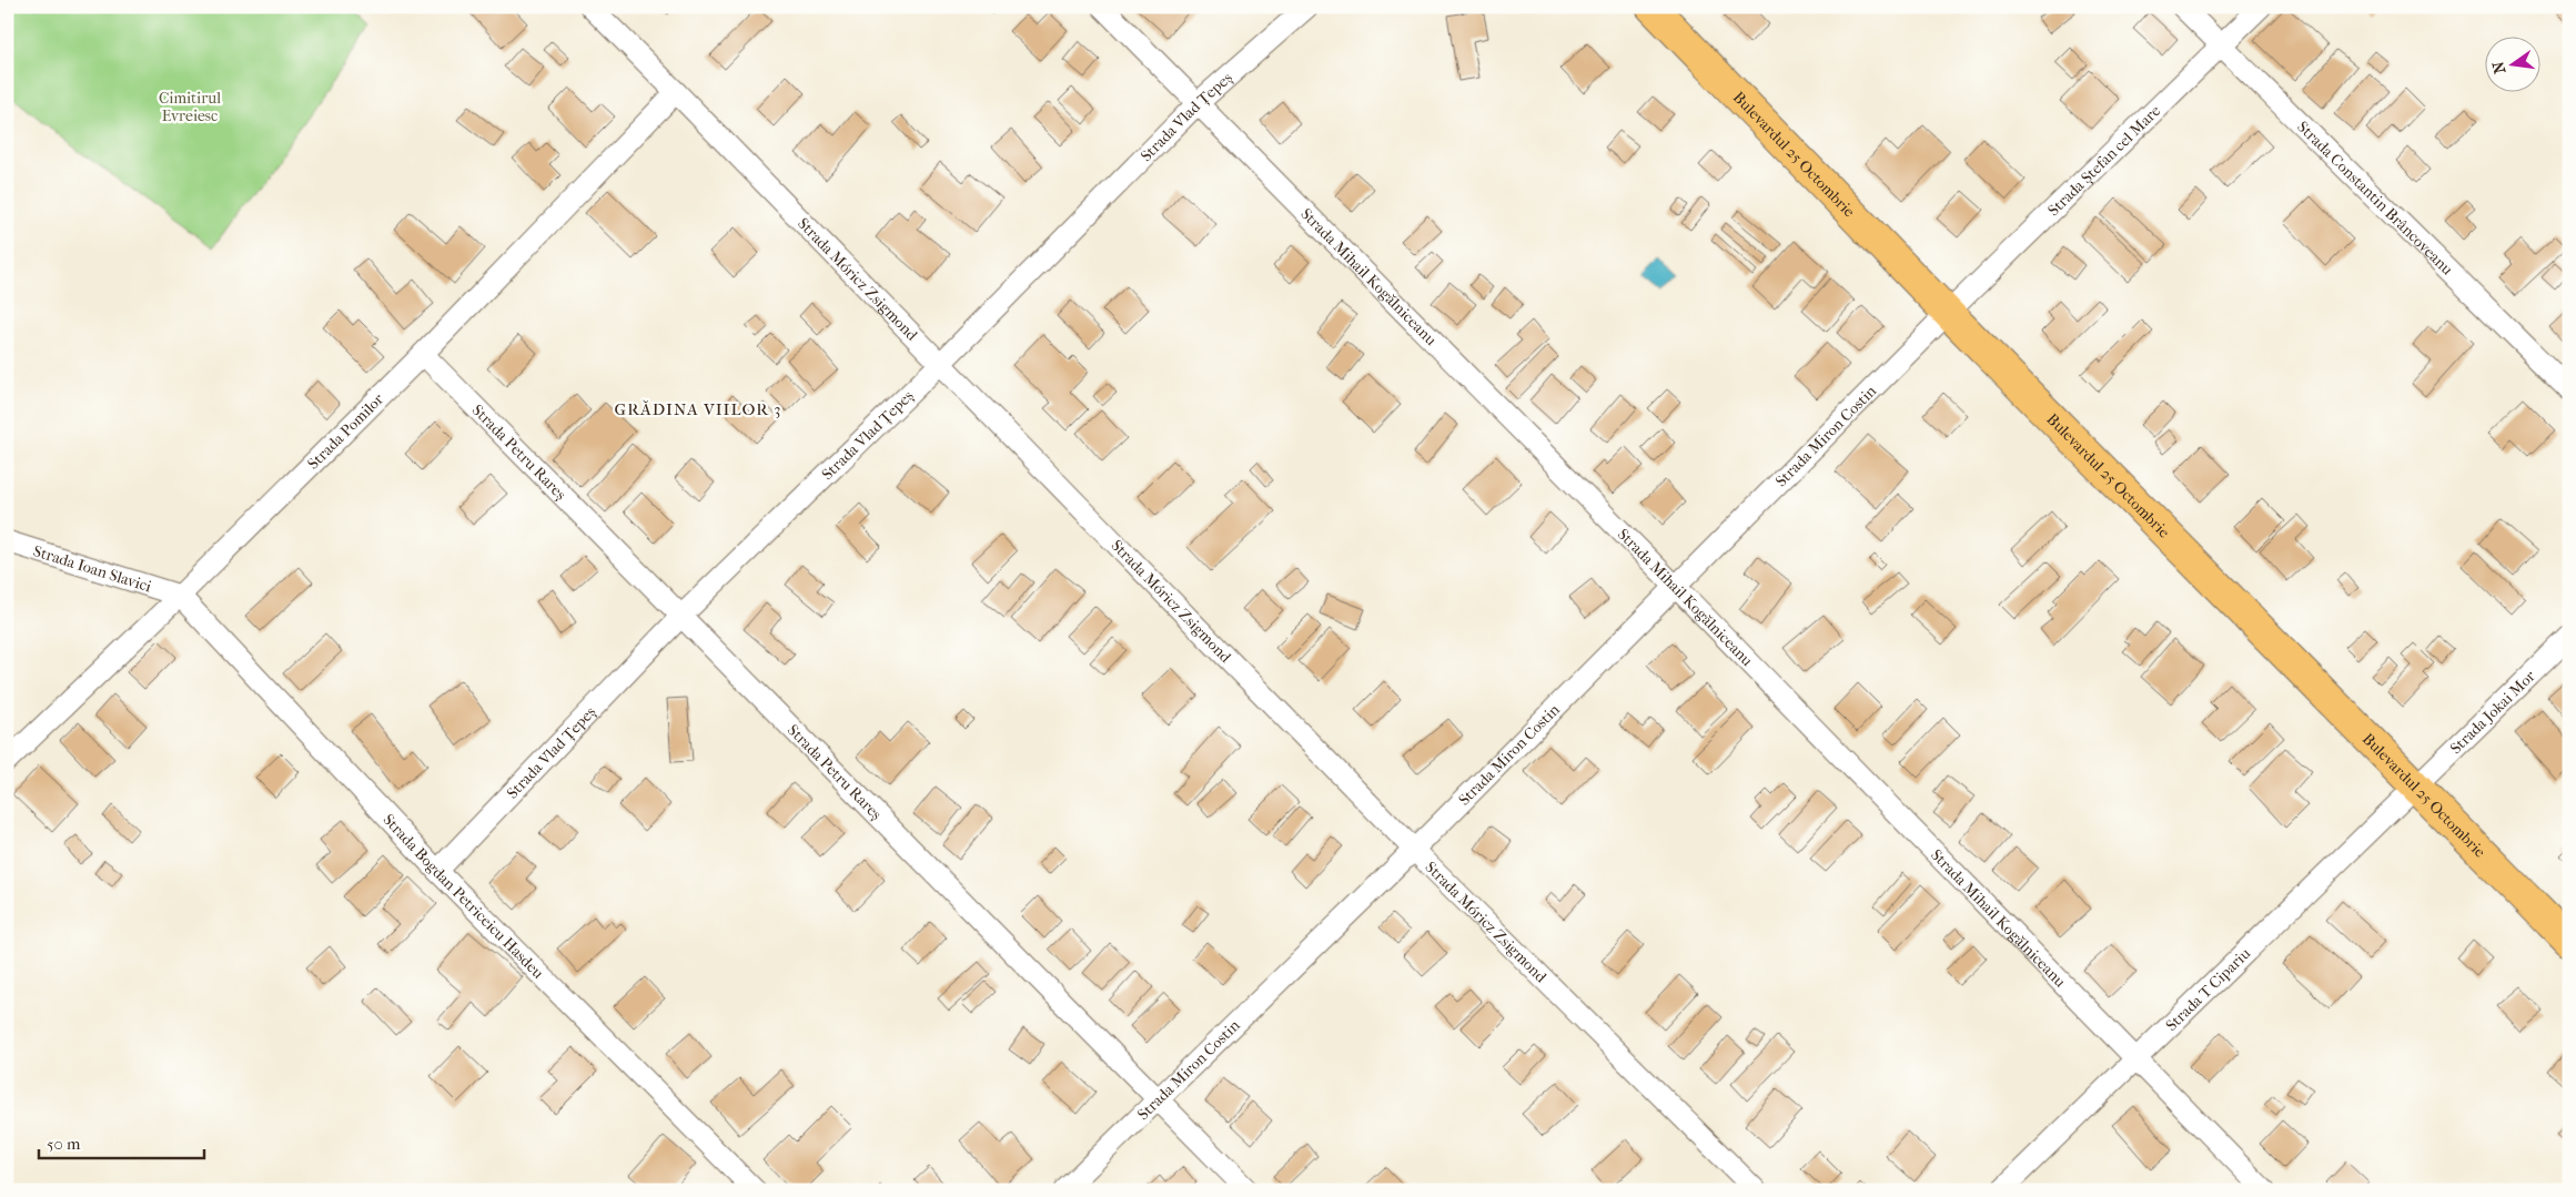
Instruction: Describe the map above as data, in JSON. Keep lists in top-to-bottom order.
{
  "streets": {
    "main road": ["Bulevardul 25 Octombrie"],
    "street": [
      "Strada Vlad Țepeș",
      "Strada Ștefan cel Mare",
      "Strada Constantin Brâncoveanu",
      "Strada Mihail Kogălniceanu",
      "Strada Móricz Zsigmond",
      "Strada Pomilor",
      "Strada Miron Costin",
      "Strada Petru Rareș",
      "Strada Ioan Slavici",
      "Strada Jokai Mor",
      "Strada Bogdan Petriceicu Hasdeu",
      "Strada T Cipariu"
    ]
  },
  "crossings": [
    ["Strada Vlad Țepeș", "Strada Mihail Kogălniceanu"],
    ["Strada Vlad Țepeș", "Strada Móricz Zsigmond"],
    ["Strada Vlad Țepeș", "Strada Petru Rareș"],
    ["Strada Vlad Țepeș", "Strada Bogdan Petriceicu Hasdeu"],
    ["Bulevardul 25 Octombrie", "Strada Ștefan cel Mare"],
    ["Bulevardul 25 Octombrie", "Strada Miron Costin"],
    ["Bulevardul 25 Octombrie", "Strada Jokai Mor"],
    ["Bulevardul 25 Octombrie", "Strada T Cipariu"],
    ["Strada Ștefan cel Mare", "Strada Constantin Brâncoveanu"],
    ["Strada Ștefan cel Mare", "Strada Miron Costin"],
    ["Strada Mihail Kogălniceanu", "Strada Miron Costin"],
    ["Strada Mihail Kogălniceanu", "Strada T Cipariu"],
    ["Strada Móricz Zsigmond", "Strada Pomilor"],
    ["Strada Móricz Zsigmond", "Strada Miron Costin"],
    ["Strada Pomilor", "Strada Petru Rareș"],
    ["Strada Pomilor", "Strada Ioan Slavici"],
    ["Strada Pomilor", "Strada Bogdan Petriceicu Hasdeu"],
    ["Strada Miron Costin", "Strada Petru Rareș"],
    ["Strada Ioan Slavici", "Strada Bogdan Petriceicu Hasdeu"],
    ["Strada Jokai Mor", "Strada T Cipariu"]
  ],
  "districts": ["GRĂDINA VIILOR 3"],
  "parks": ["Cimitirul Evreiesc"],
  "scale_bar": "50 m",
  "north": "left"
}
